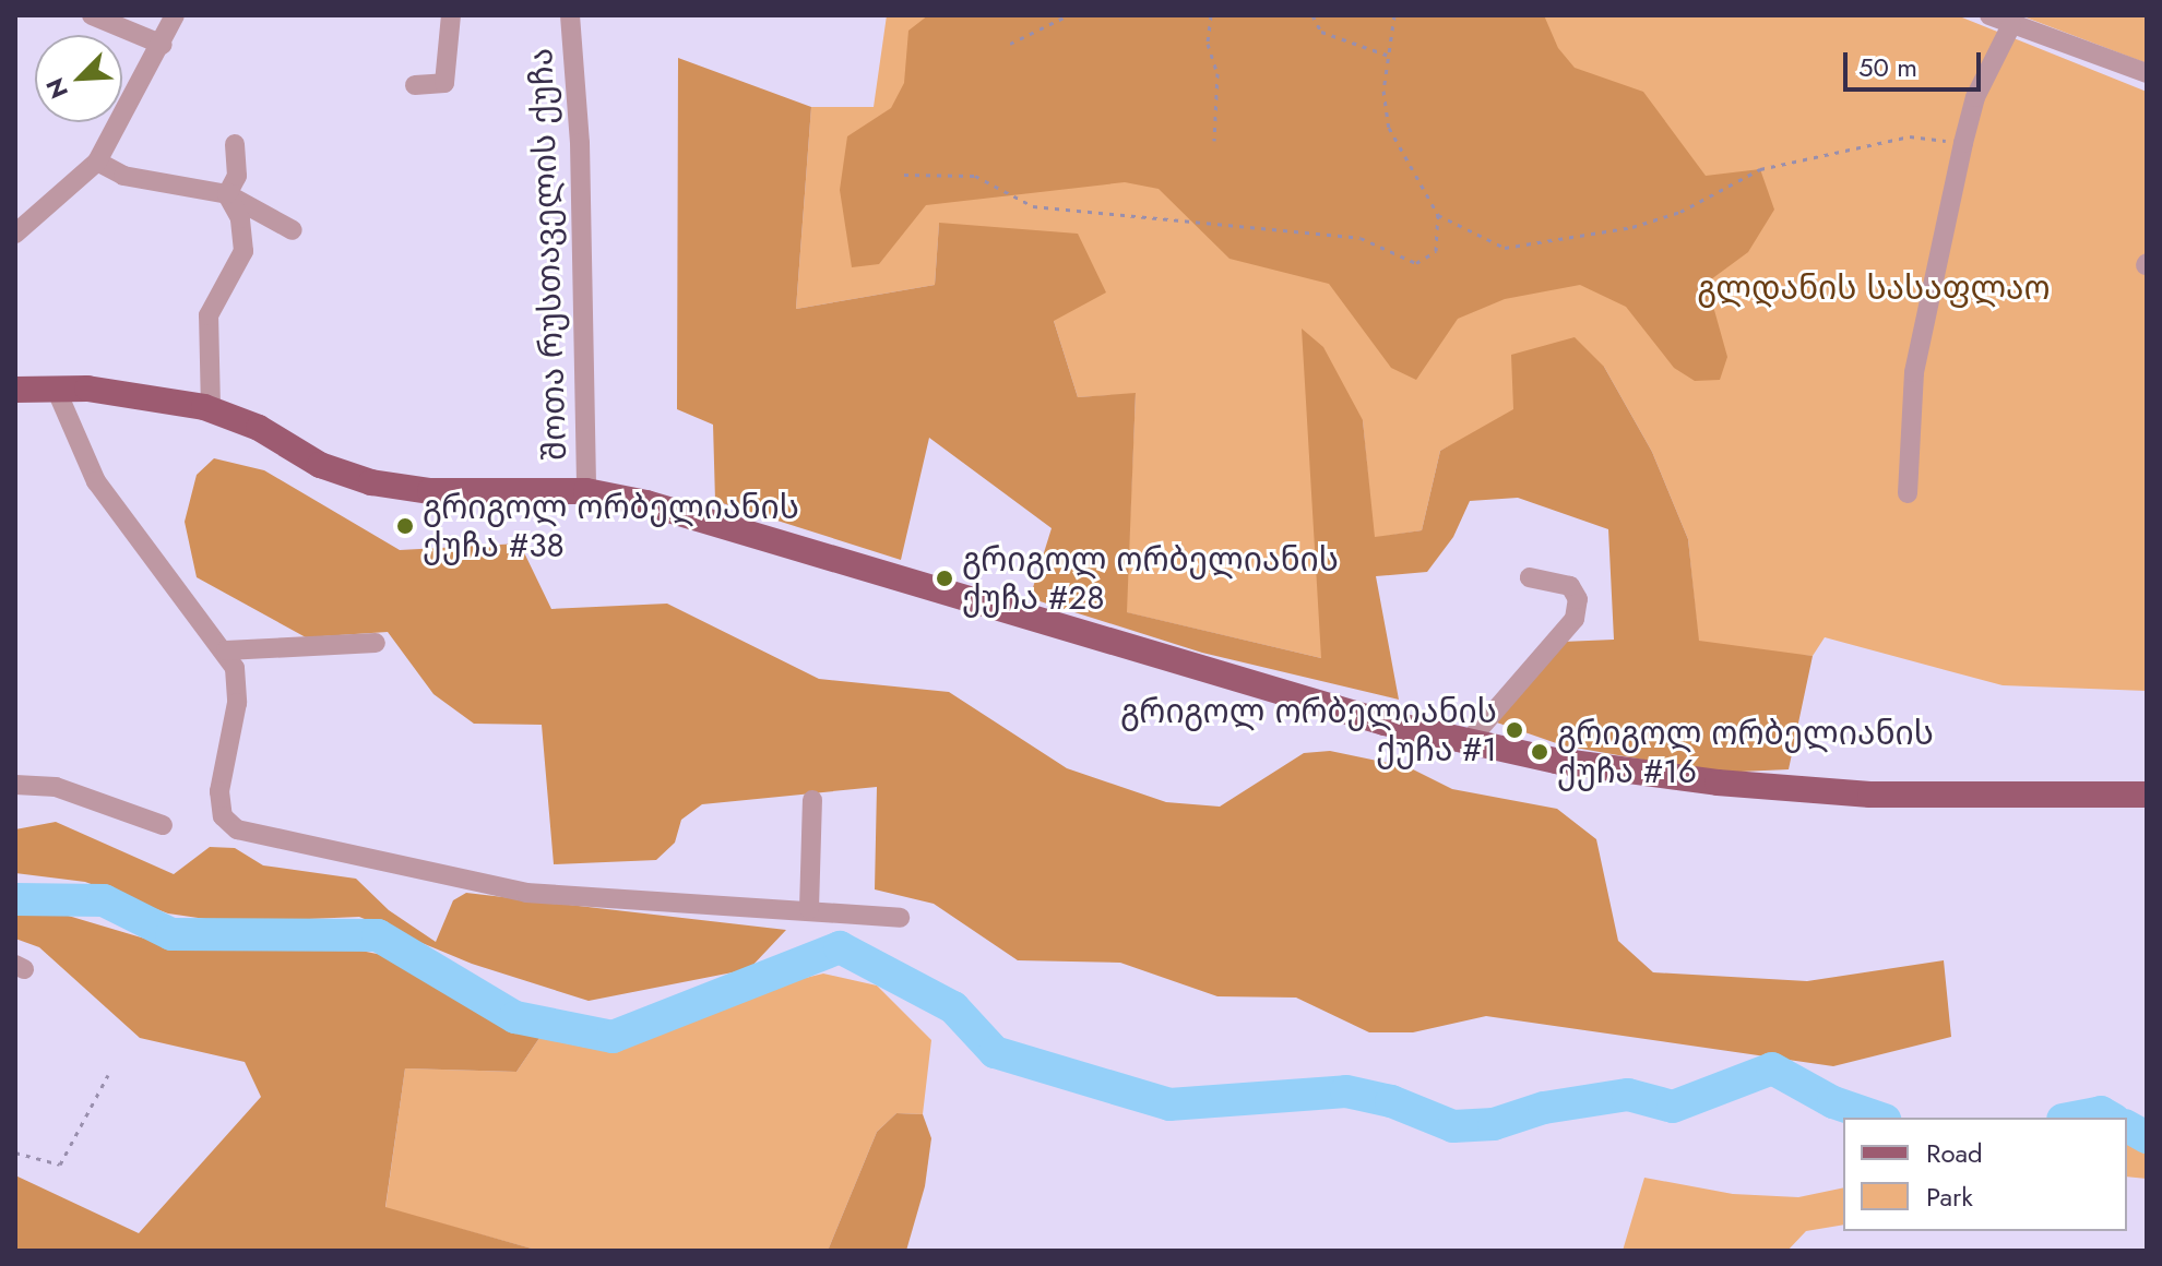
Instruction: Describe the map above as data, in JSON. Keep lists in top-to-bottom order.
{
  "streets": {
    "street": ["შოთა რუსთაველის ქუჩა"]
  },
  "parks": ["გლდანის სასაფლაო"],
  "places": [
    "გრიგოლ ორბელიანის ქუჩა #38",
    "გრიგოლ ორბელიანის ქუჩა #28",
    "გრიგოლ ორბელიანის ქუჩა #1",
    "გრიგოლ ორბელიანის ქუჩა #16"
  ],
  "legend": ["Road", "Park"],
  "scale_bar": "50 m",
  "north": "bottom left"
}
